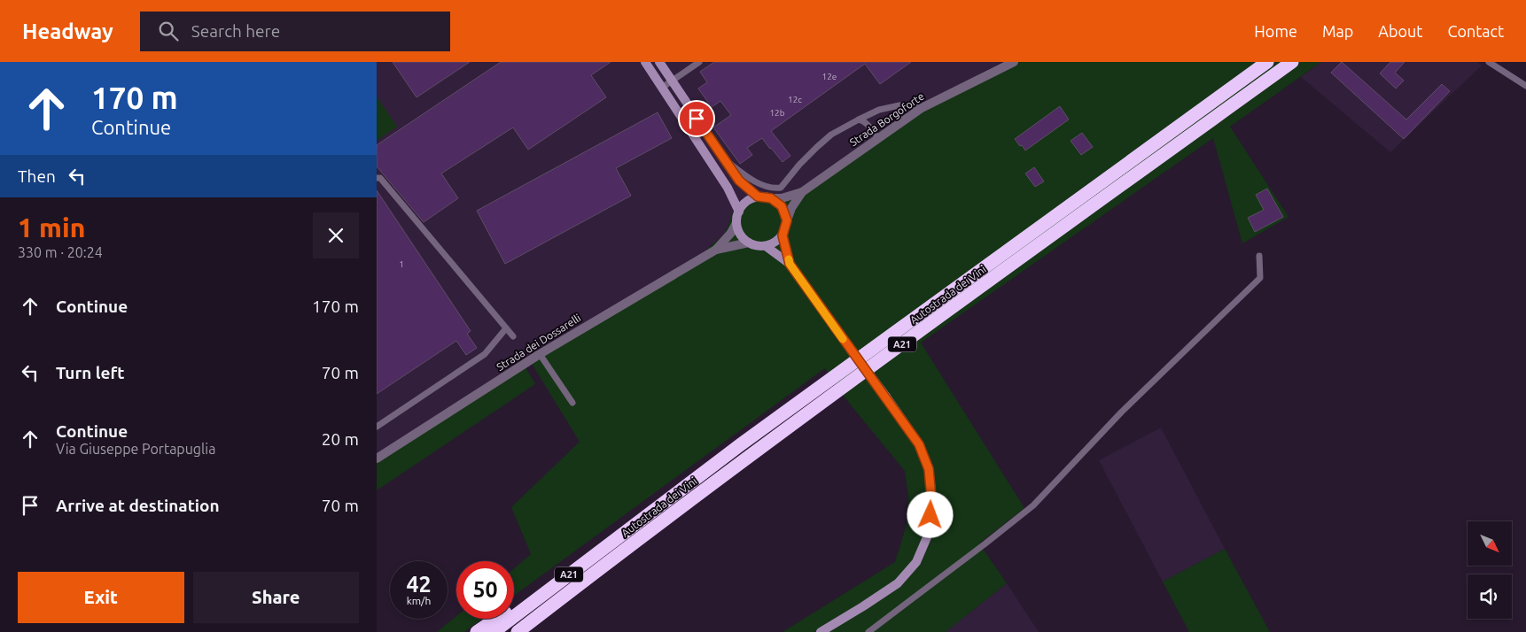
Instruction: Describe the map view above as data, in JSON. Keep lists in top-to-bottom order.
{
  "streets": {
    "highway": ["Autostrada dei Vini", "A21"],
    "street": ["Strada Borgoforte", "Strada dei Dossarelli"]
  },
  "crossings": [
    ["Strada Borgoforte", "Strada dei Dossarelli"]
  ],
  "house_numbers": [
    "12e",
    "12c",
    "12b",
    "1"
  ],
  "north": "bottom right",
  "page": {
    "header": "Headway",
    "search": "Search here",
    "nav": [
      "Home",
      "Map",
      "About",
      "Contact"
    ],
    "turn": ["170 m", "Continue"],
    "then": "Then",
    "heading": ["1 min", "330 m · 20:24"],
    "list": [
      {
        "name": "Continue",
        "value": "170 m"
      },
      {
        "name": "Turn left",
        "value": "70 m"
      },
      {
        "name": "Continue",
        "note": "Via Giuseppe Portapuglia",
        "value": "20 m"
      },
      {
        "name": "Arrive at destination",
        "value": "70 m"
      }
    ],
    "speed": "42 km/h",
    "limit": "50",
    "buttons": ["Exit", "Share"]
  }
}
